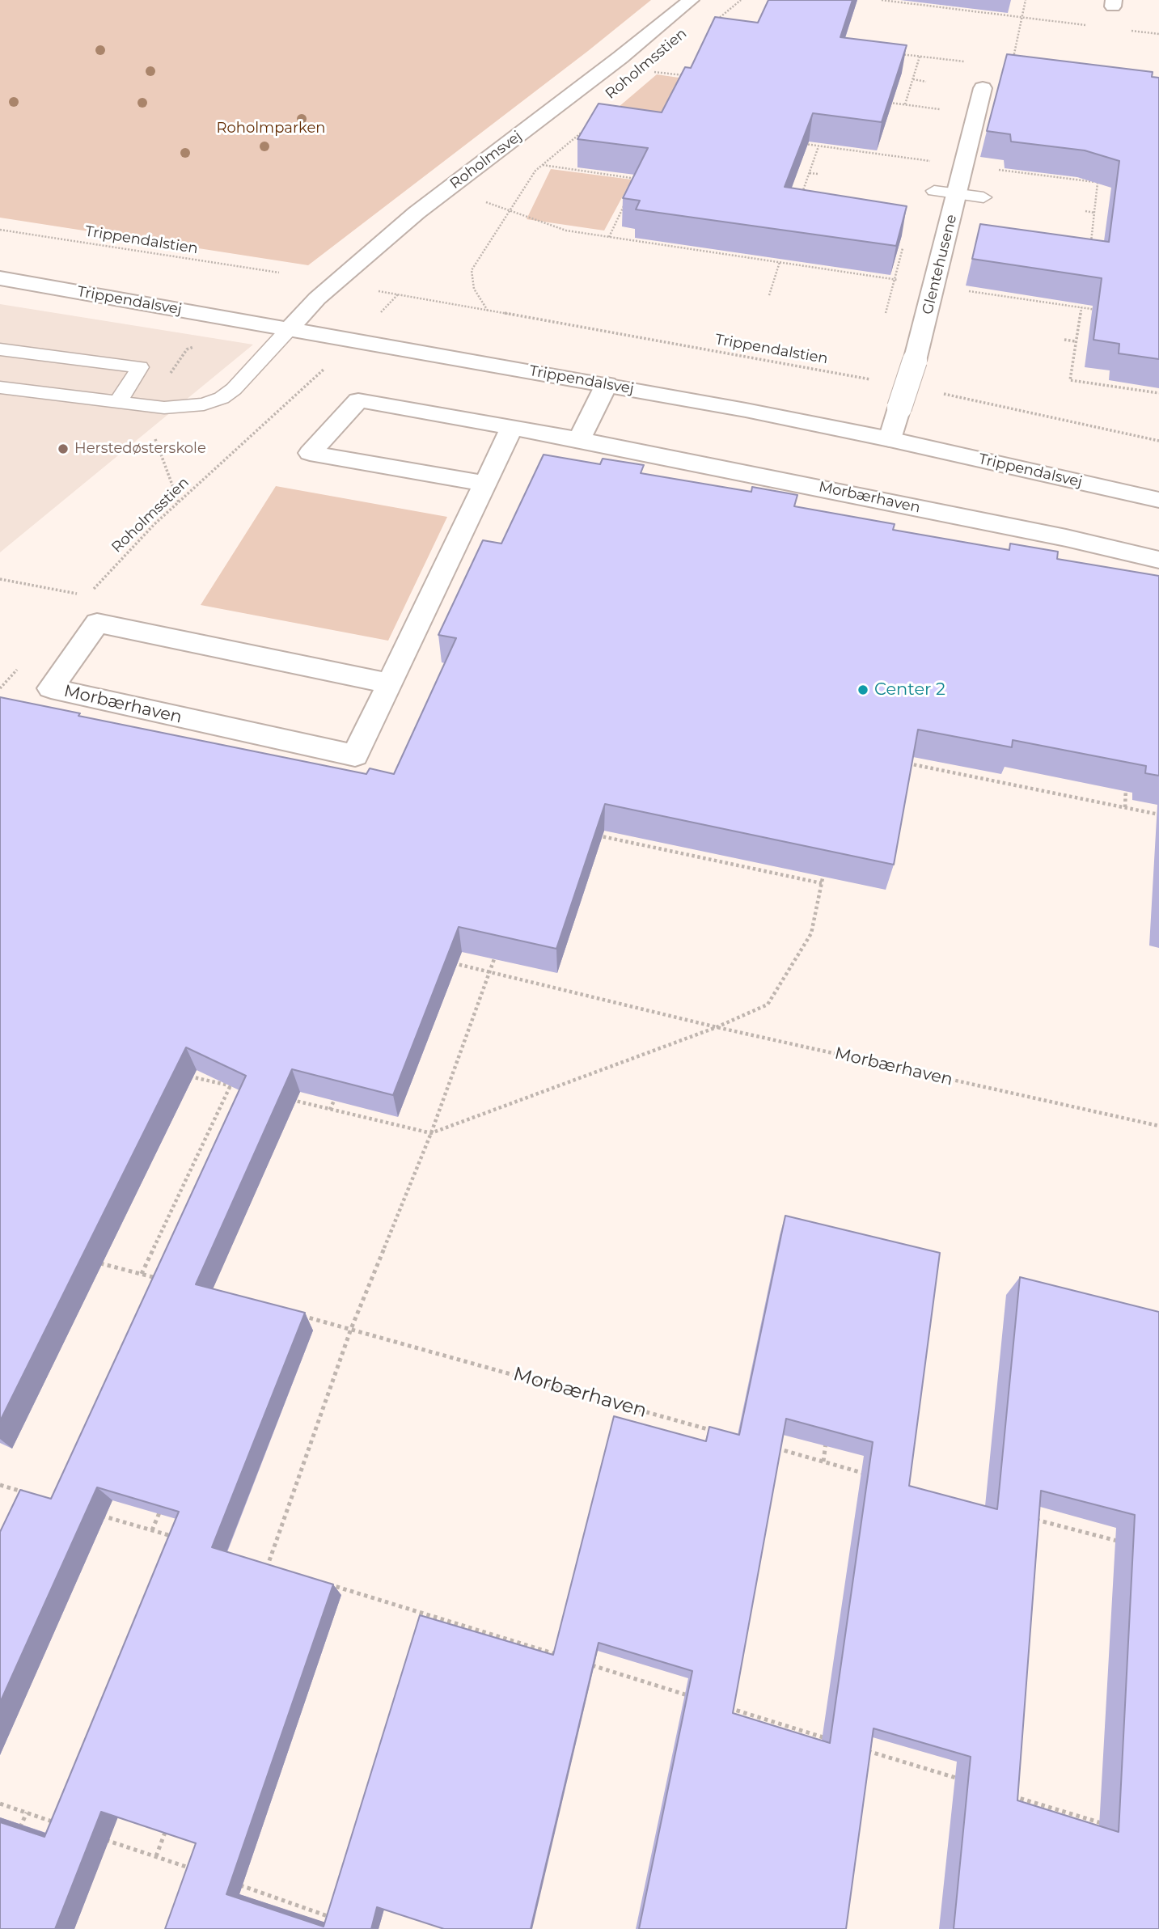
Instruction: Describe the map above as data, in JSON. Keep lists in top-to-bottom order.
{
  "streets": {
    "street": [
      "Roholmsvej",
      "Glentehusene",
      "Trippendalsvej",
      "Morbærhaven"
    ],
    "path": ["Roholmsstien", "Trippendalstien"]
  },
  "crossings": [
    ["Roholmsvej", "Trippendalsvej"],
    ["Glentehusene", "Trippendalsvej"]
  ],
  "parks": ["Roholmparken"],
  "places": ["Herstedøsterskole", "Center 2"]
}
